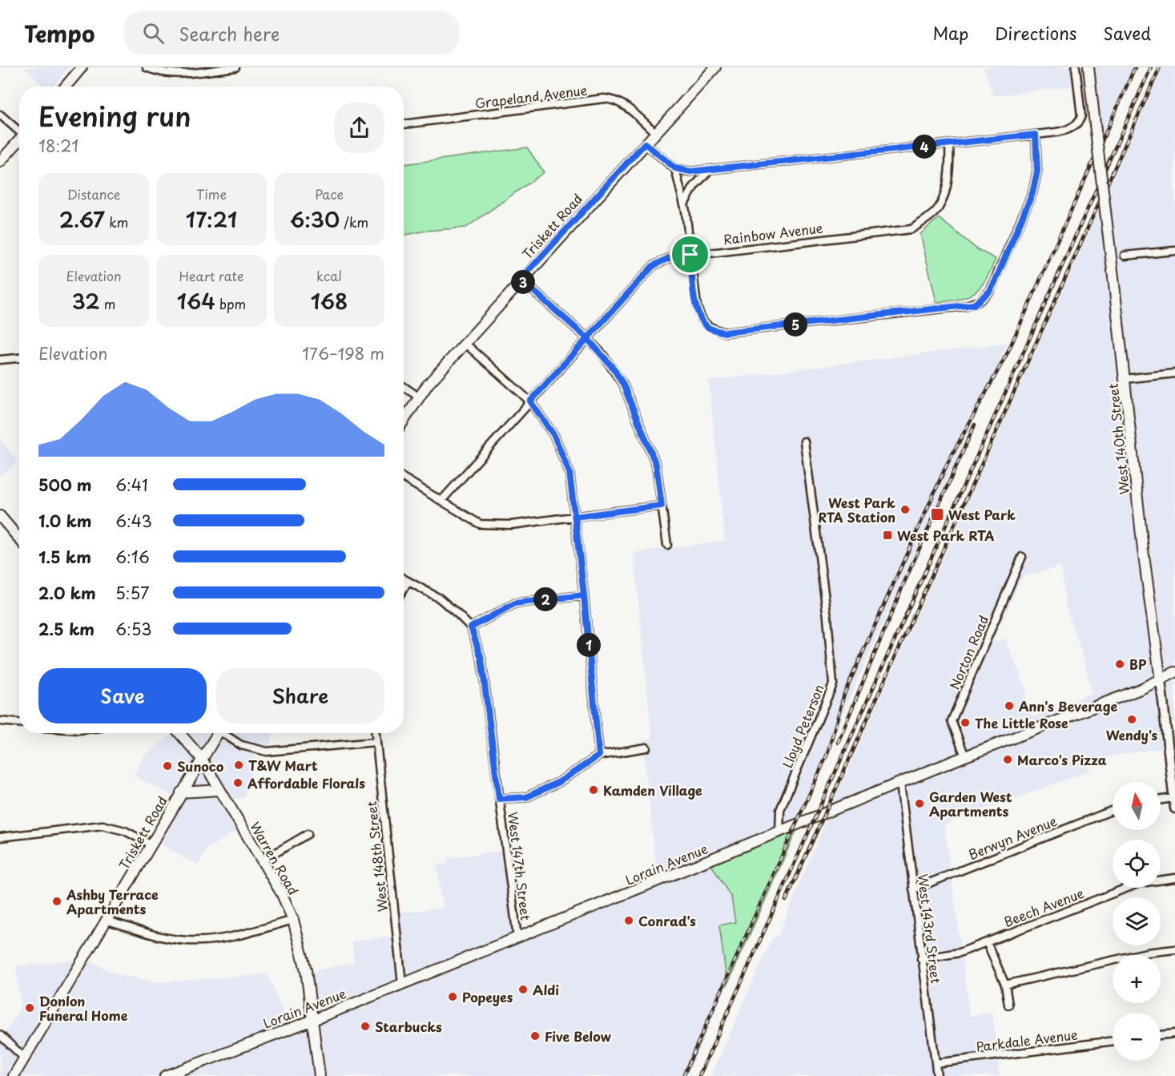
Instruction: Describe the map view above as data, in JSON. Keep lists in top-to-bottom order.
{
  "streets": {
    "main road": [
      "Triskett Road",
      "West 140th Street",
      "Warren Road",
      "Lorain Avenue"
    ],
    "street": [
      "Grapeland Avenue",
      "Rainbow Avenue",
      "Norton Road",
      "Lloyd Peterson",
      "Berwyn Avenue",
      "West 148th Street",
      "West 147th Street",
      "Beech Avenue",
      "West 143rd Street",
      "Parkdale Avenue"
    ]
  },
  "crossings": [
    ["Grapeland Avenue", "Triskett Road"],
    ["Triskett Road", "Warren Road"],
    ["West 140th Street", "Lorain Avenue"],
    ["Norton Road", "Lorain Avenue"],
    ["Lloyd Peterson", "Lorain Avenue"],
    ["Berwyn Avenue", "West 143rd Street"],
    ["West 148th Street", "Lorain Avenue"],
    ["Warren Road", "Lorain Avenue"],
    ["Lorain Avenue", "West 147th Street"],
    ["Lorain Avenue", "West 143rd Street"],
    ["Beech Avenue", "West 143rd Street"],
    ["West 143rd Street", "Parkdale Avenue"]
  ],
  "places": {
    "other": [
      "West Park RTA Station",
      "BP",
      "Ann's Beverage",
      "Wendy's",
      "The Little Rose",
      "Marco's Pizza",
      "T&W Mart",
      "Sunoco",
      "Affordable Florals",
      "Kamden Village",
      "Garden West Apartments",
      "Ashby Terrace Apartments",
      "Conrad's",
      "Aldi",
      "Popeyes",
      "Donlon Funeral Home",
      "Starbucks",
      "Five Below"
    ],
    "transit": ["West Park", "West Park RTA"]
  },
  "north": "top",
  "page": {
    "header": "Tempo",
    "search": "Search here",
    "nav": ["Map", "Directions", "Saved"],
    "heading": ["Evening run", "18:21"],
    "pins": [
      "4",
      "3",
      "5",
      "2",
      "1"
    ],
    "stats": [
      ["Distance", "2.67 km"],
      ["Time", "17:21"],
      ["Pace", "6:30 /km"],
      ["Elevation", "32 m"],
      ["Heart rate", "164 bpm"],
      ["kcal", "168"]
    ],
    "chart": ["Elevation", "176–198 m"],
    "list": [
      {
        "name": "500 m",
        "note": "6:41"
      },
      {
        "name": "1.0 km",
        "note": "6:43"
      },
      {
        "name": "1.5 km",
        "note": "6:16"
      },
      {
        "name": "2.0 km",
        "note": "5:57"
      },
      {
        "name": "2.5 km",
        "note": "6:53"
      }
    ],
    "buttons": ["Save", "Share"],
    "map_buttons": ["+", "−"]
  }
}
